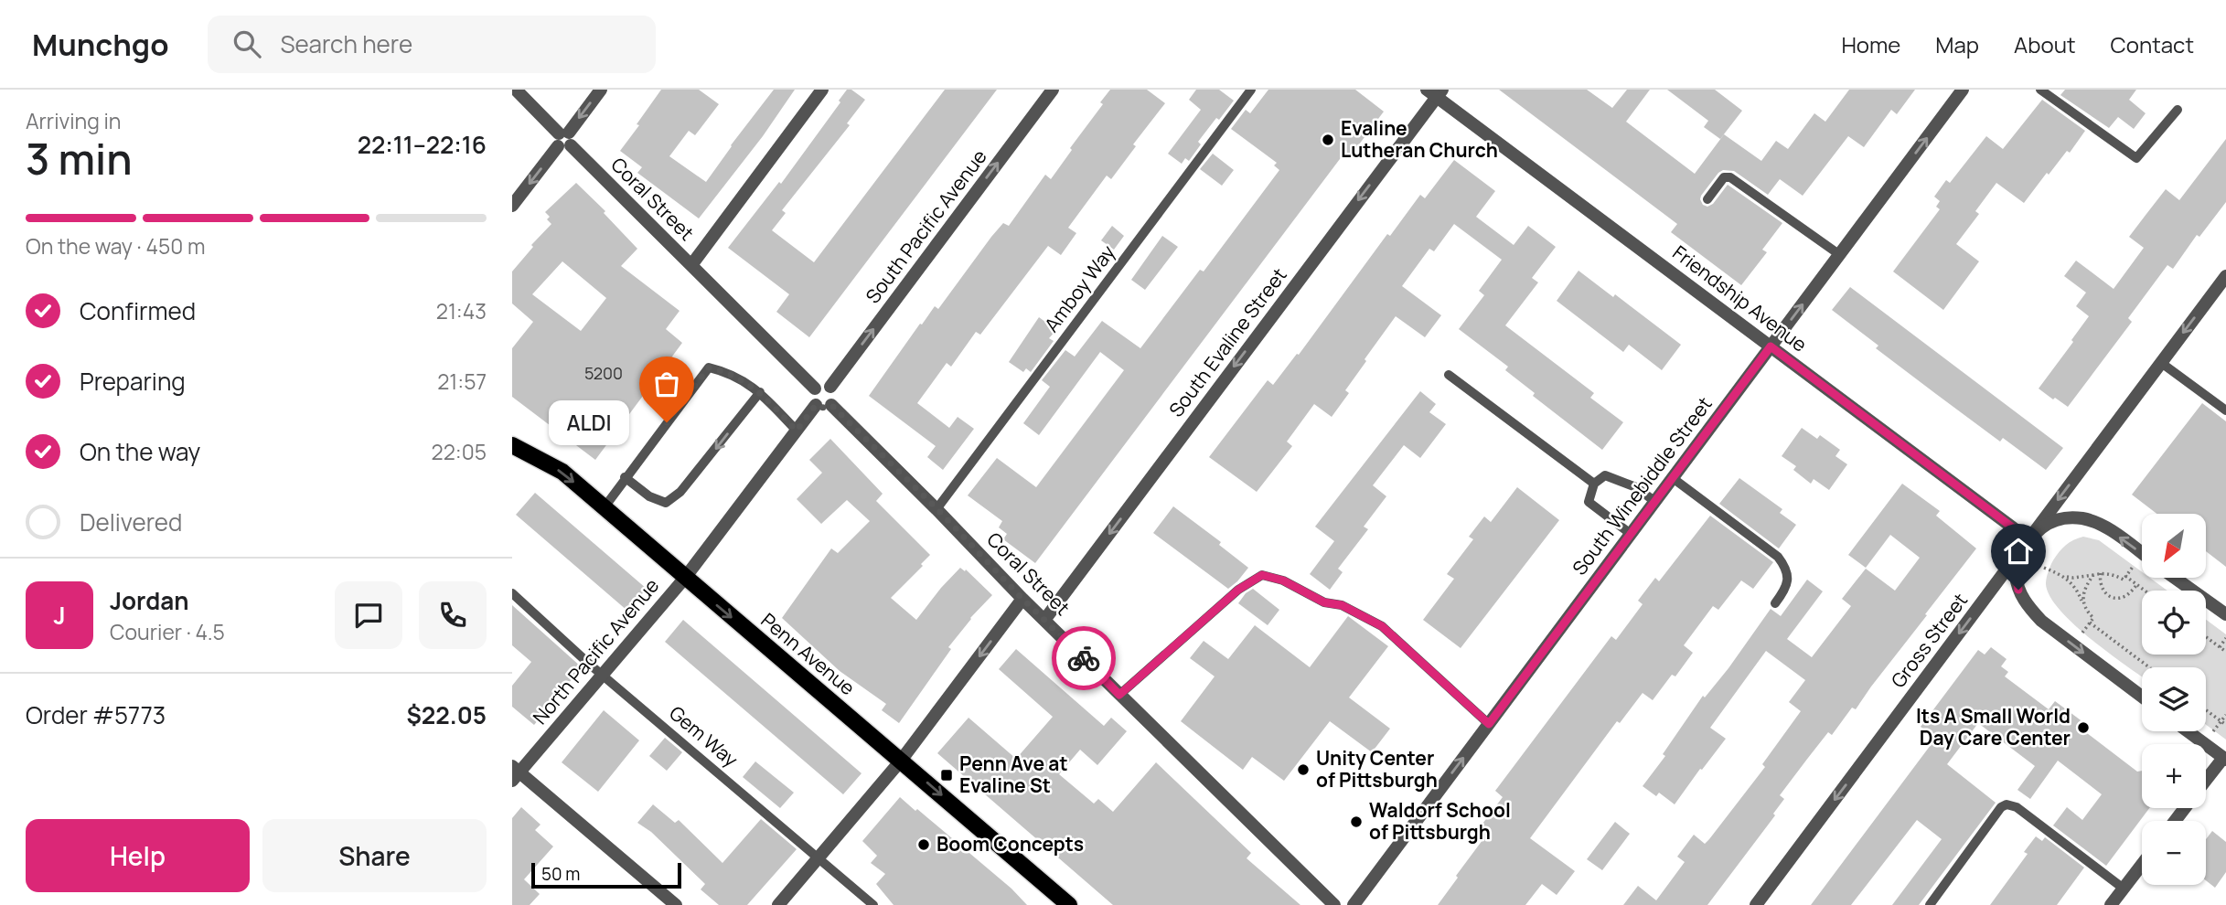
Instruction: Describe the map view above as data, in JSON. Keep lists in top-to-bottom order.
{
  "streets": {
    "main road": ["Penn Avenue"],
    "street": [
      "Coral Street",
      "South Pacific Avenue",
      "Friendship Avenue",
      "South Evaline Street",
      "South Winebiddle Street",
      "Gross Street",
      "North Pacific Avenue"
    ],
    "lane": ["Amboy Way", "Gem Way"]
  },
  "crossings": [
    ["Coral Street", "South Pacific Avenue"],
    ["Coral Street", "Amboy Way"],
    ["Coral Street", "South Evaline Street"],
    ["Friendship Avenue", "South Evaline Street"],
    ["Friendship Avenue", "South Winebiddle Street"],
    ["Friendship Avenue", "Gross Street"],
    ["North Pacific Avenue", "Penn Avenue"],
    ["North Pacific Avenue", "Gem Way"]
  ],
  "one_way": [
    "South Pacific Avenue",
    "South Evaline Street",
    "South Winebiddle Street",
    "Gross Street",
    "Penn Avenue"
  ],
  "places": {
    "other": [
      "Evaline Lutheran Church",
      "ALDI",
      "Its A Small World Day Care Center",
      "Unity Center of Pittsburgh",
      "Waldorf School of Pittsburgh",
      "Boom Concepts"
    ],
    "transit": ["Penn Ave at Evaline St"]
  },
  "house_numbers": ["5200"],
  "scale_bar": "50 m",
  "north": "bottom left",
  "page": {
    "header": "Munchgo",
    "search": "Search here",
    "nav": [
      "Home",
      "Map",
      "About",
      "Contact"
    ],
    "heading": ["3 min", "Arriving in", "22:11–22:16"],
    "panel": [
      "Jordan",
      "Courier · 4.5",
      "Order #5773",
      "$22.05"
    ],
    "bar": "On the way · 450 m",
    "list": [
      ["Confirmed", "21:43"],
      ["Preparing", "21:57"],
      ["On the way", "22:05"],
      "Delivered"
    ],
    "bubble": "ALDI",
    "map_buttons": ["+", "−"],
    "round": "J",
    "buttons": ["Help", "Share"],
    "scale": "50 m"
  }
}
